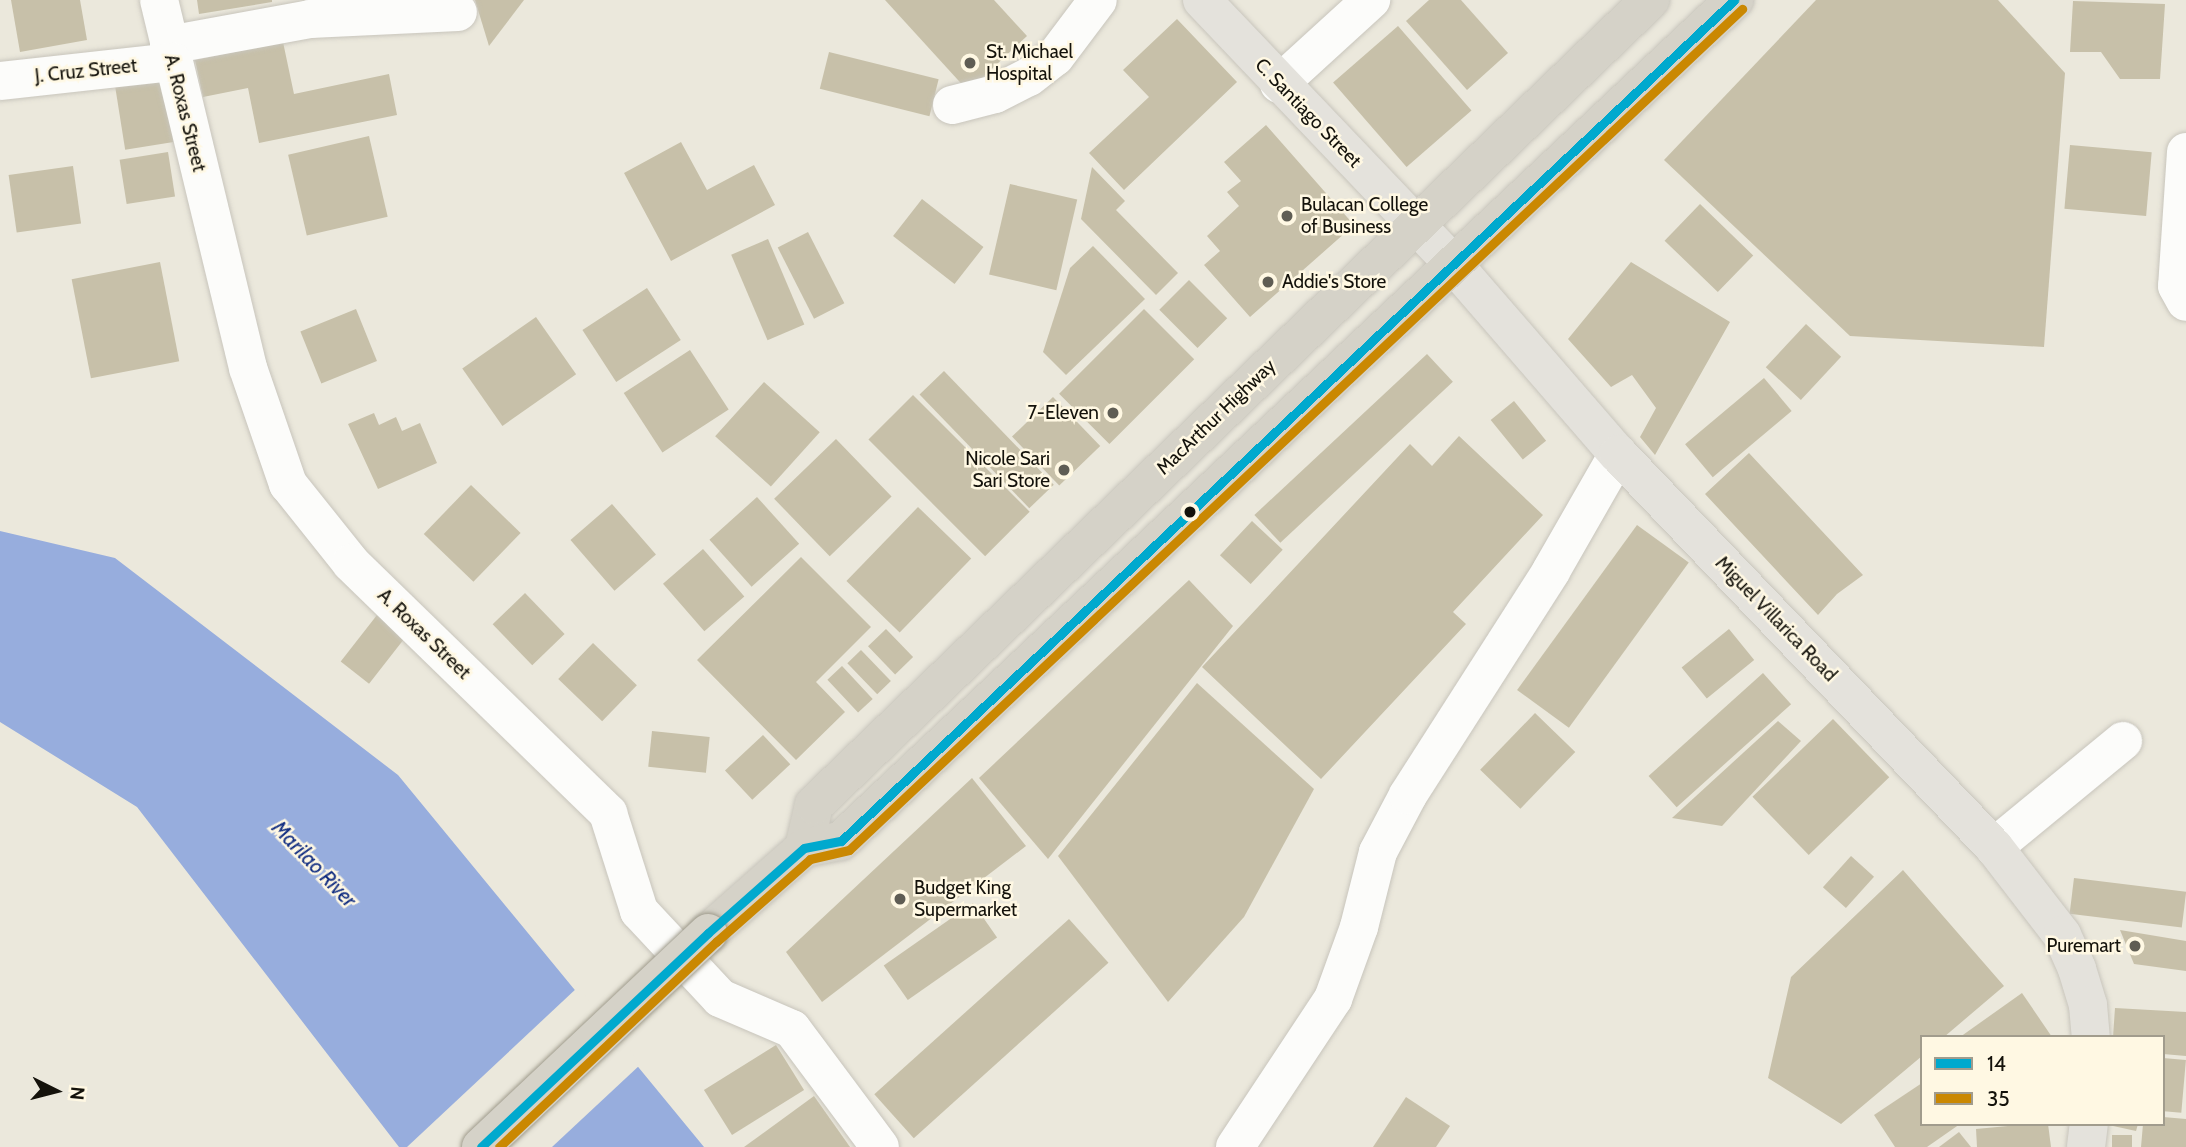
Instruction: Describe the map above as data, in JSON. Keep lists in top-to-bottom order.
{
  "streets": {
    "highway": ["MacArthur Highway"],
    "main road": ["C. Santiago Street", "Miguel Villarica Road"],
    "street": ["J. Cruz Street", "A. Roxas Street"]
  },
  "crossings": [
    ["J. Cruz Street", "A. Roxas Street"],
    ["C. Santiago Street", "MacArthur Highway"],
    ["C. Santiago Street", "Miguel Villarica Road"],
    ["MacArthur Highway", "Miguel Villarica Road"]
  ],
  "water": ["Marilao River"],
  "places": [
    "St. Michael Hospital",
    "Bulacan College of Business",
    "Addie's Store",
    "7-Eleven",
    "Nicole Sari Sari Store",
    "Budget King Supermarket",
    "Puremart"
  ],
  "lines": ["transit line 14", "transit line 35"],
  "legend": ["14", "35"],
  "north": "right"
}
